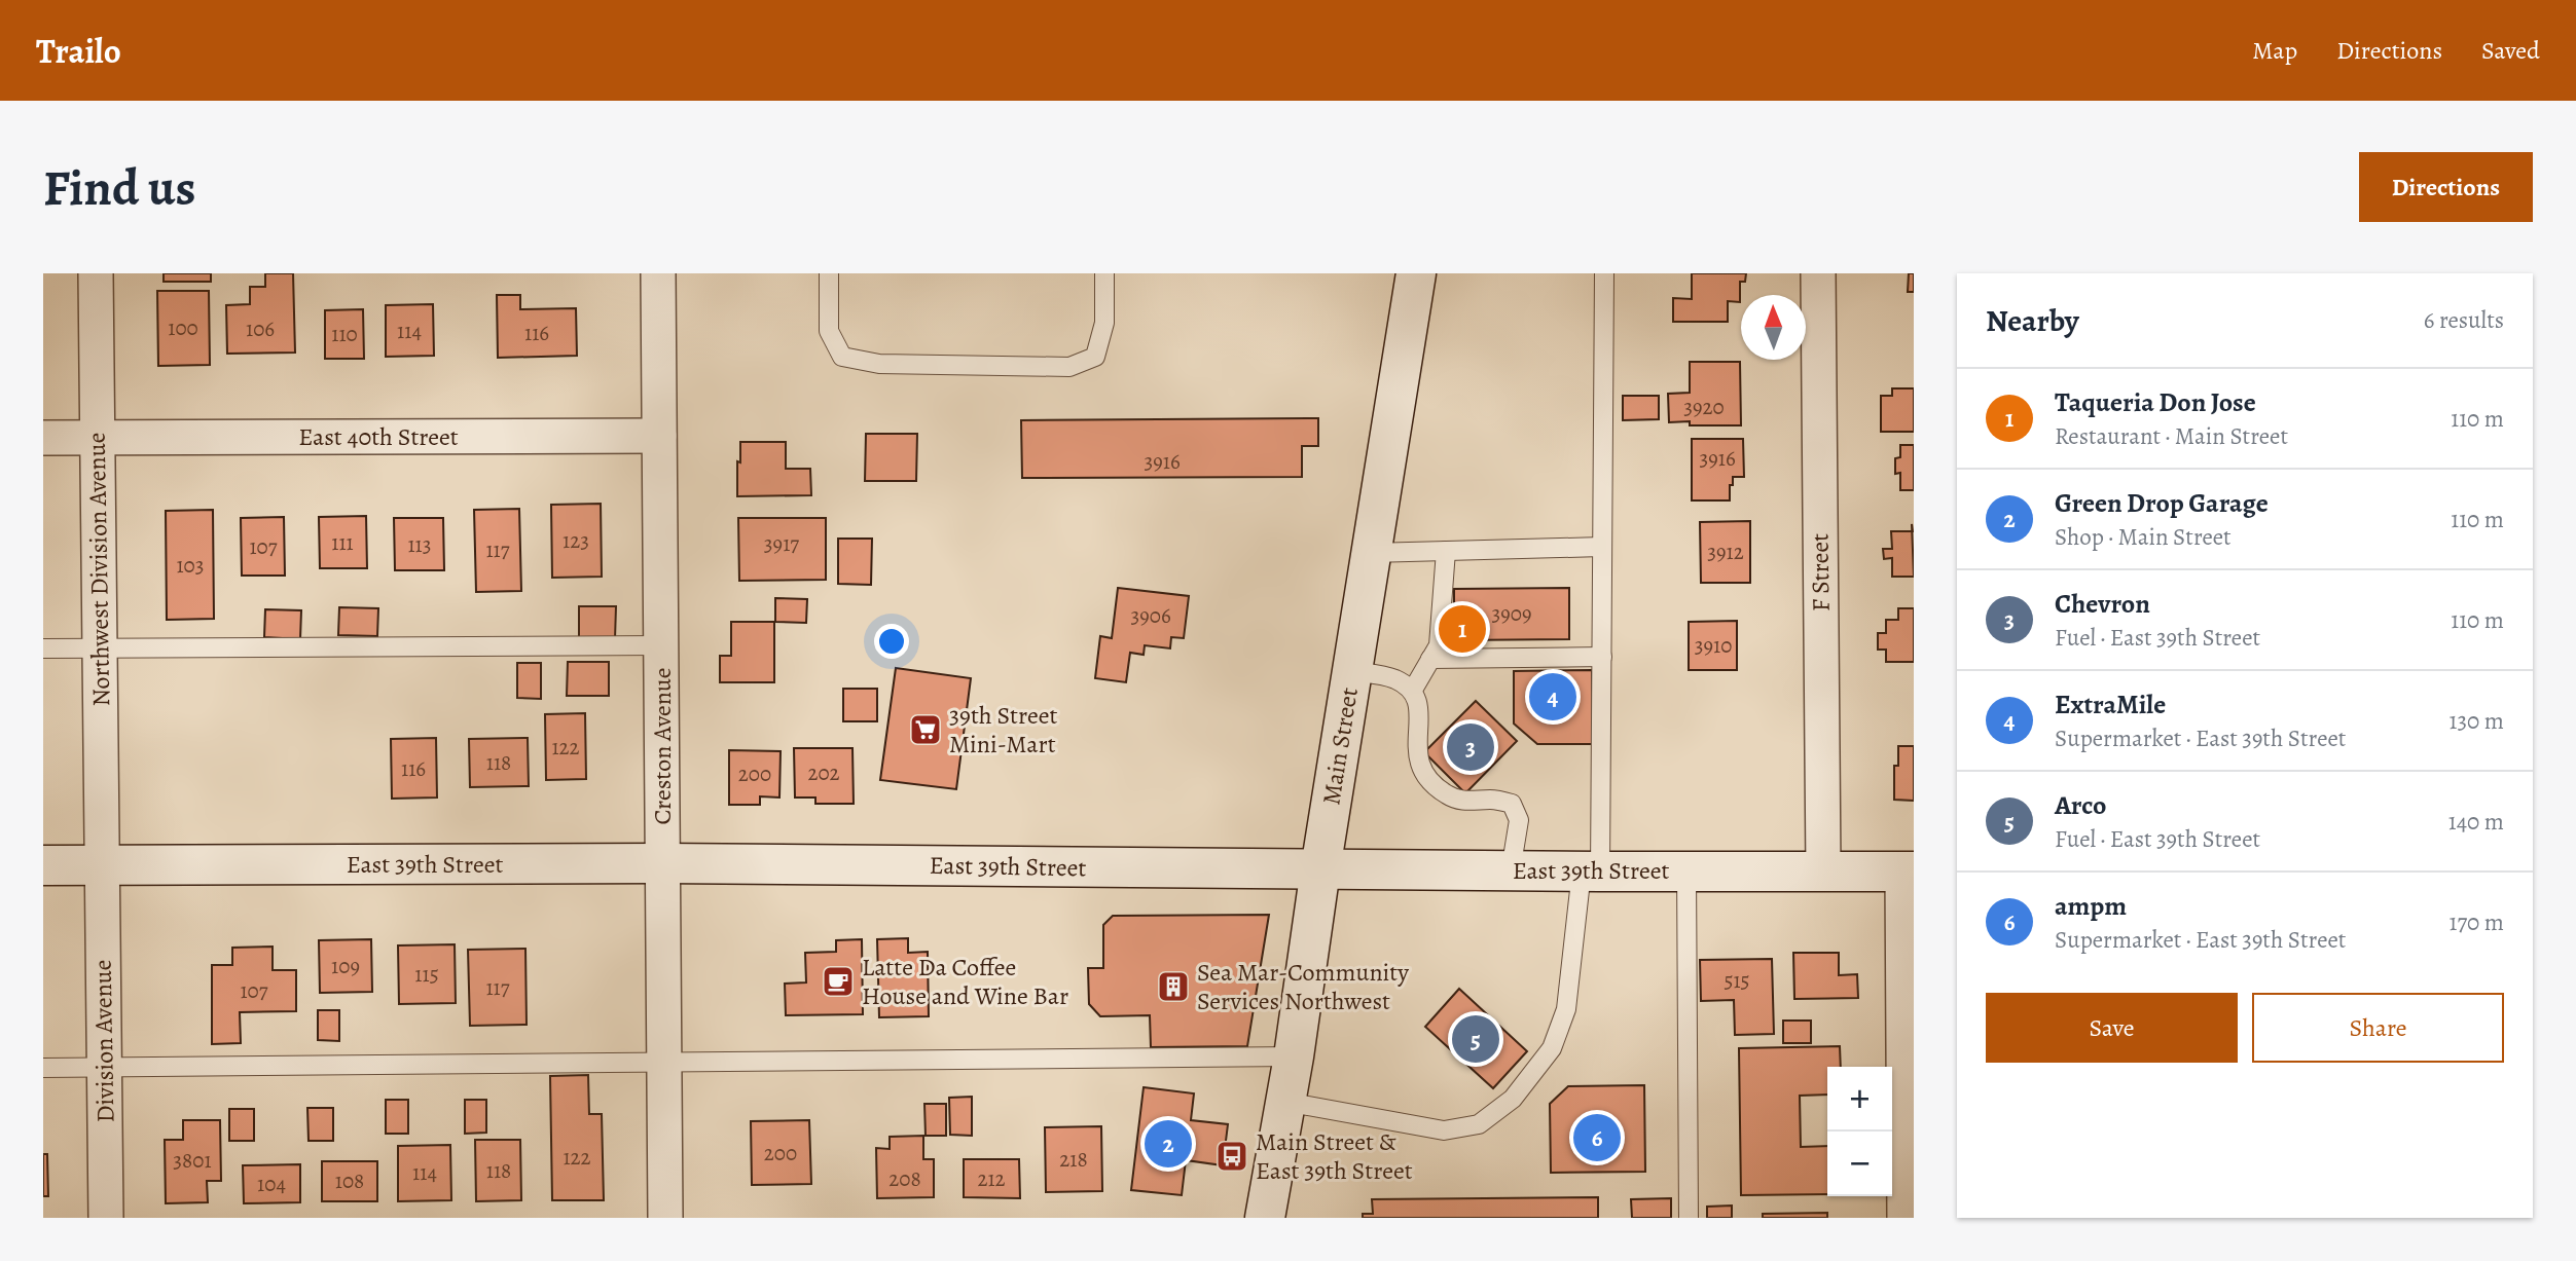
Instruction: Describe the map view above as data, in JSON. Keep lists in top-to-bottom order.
{
  "streets": {
    "main road": ["Main Street", "East 39th Street"],
    "street": [
      "East 40th Street",
      "Northwest Division Avenue",
      "F Street",
      "Creston Avenue",
      "Division Avenue"
    ]
  },
  "crossings": [
    ["East 40th Street", "Northwest Division Avenue"],
    ["East 40th Street", "Creston Avenue"],
    ["Northwest Division Avenue", "East 39th Street"],
    ["Northwest Division Avenue", "Division Avenue"],
    ["F Street", "East 39th Street"],
    ["Creston Avenue", "East 39th Street"],
    ["Main Street", "East 39th Street"],
    ["East 39th Street", "Division Avenue"]
  ],
  "places": {
    "supermarket": ["39th Street Mini-Mart"],
    "cafe": ["Latte Da Coffee House and Wine Bar"],
    "building": ["Sea Mar-Community Services Northwest"],
    "bus stop": ["Main Street & East 39th Street"]
  },
  "house_numbers": [
    "100",
    "106",
    "114",
    "116",
    "110",
    "3920",
    "3916",
    "3916",
    "123",
    "111",
    "3917",
    "113",
    "107",
    "117",
    "3912",
    "103",
    "3909",
    "3906",
    "3910",
    "122",
    "118",
    "116",
    "202",
    "200",
    "109",
    "115",
    "515",
    "117",
    "107",
    "200",
    "122",
    "218",
    "3801",
    "118",
    "114",
    "208",
    "212",
    "108",
    "104"
  ],
  "north": "top",
  "page": {
    "header": "Trailo",
    "nav": ["Map", "Directions", "Saved"],
    "buttons": [
      "Directions",
      ["Save", "Share"]
    ],
    "title": "Find us",
    "heading": ["Nearby", "6 results"],
    "list": [
      {
        "mark": "1",
        "name": "Taqueria Don Jose",
        "note": "Restaurant · Main Street",
        "value": "110 m"
      },
      {
        "mark": "2",
        "name": "Green Drop Garage",
        "note": "Shop · Main Street",
        "value": "110 m"
      },
      {
        "mark": "3",
        "name": "Chevron",
        "note": "Fuel · East 39th Street",
        "value": "110 m"
      },
      {
        "mark": "4",
        "name": "ExtraMile",
        "note": "Supermarket · East 39th Street",
        "value": "130 m"
      },
      {
        "mark": "5",
        "name": "Arco",
        "note": "Fuel · East 39th Street",
        "value": "140 m"
      },
      {
        "mark": "6",
        "name": "ampm",
        "note": "Supermarket · East 39th Street",
        "value": "170 m"
      }
    ],
    "pins": [
      "1",
      "4",
      "3",
      "5",
      "6",
      "2"
    ],
    "map_buttons": ["+", "−"]
  }
}
